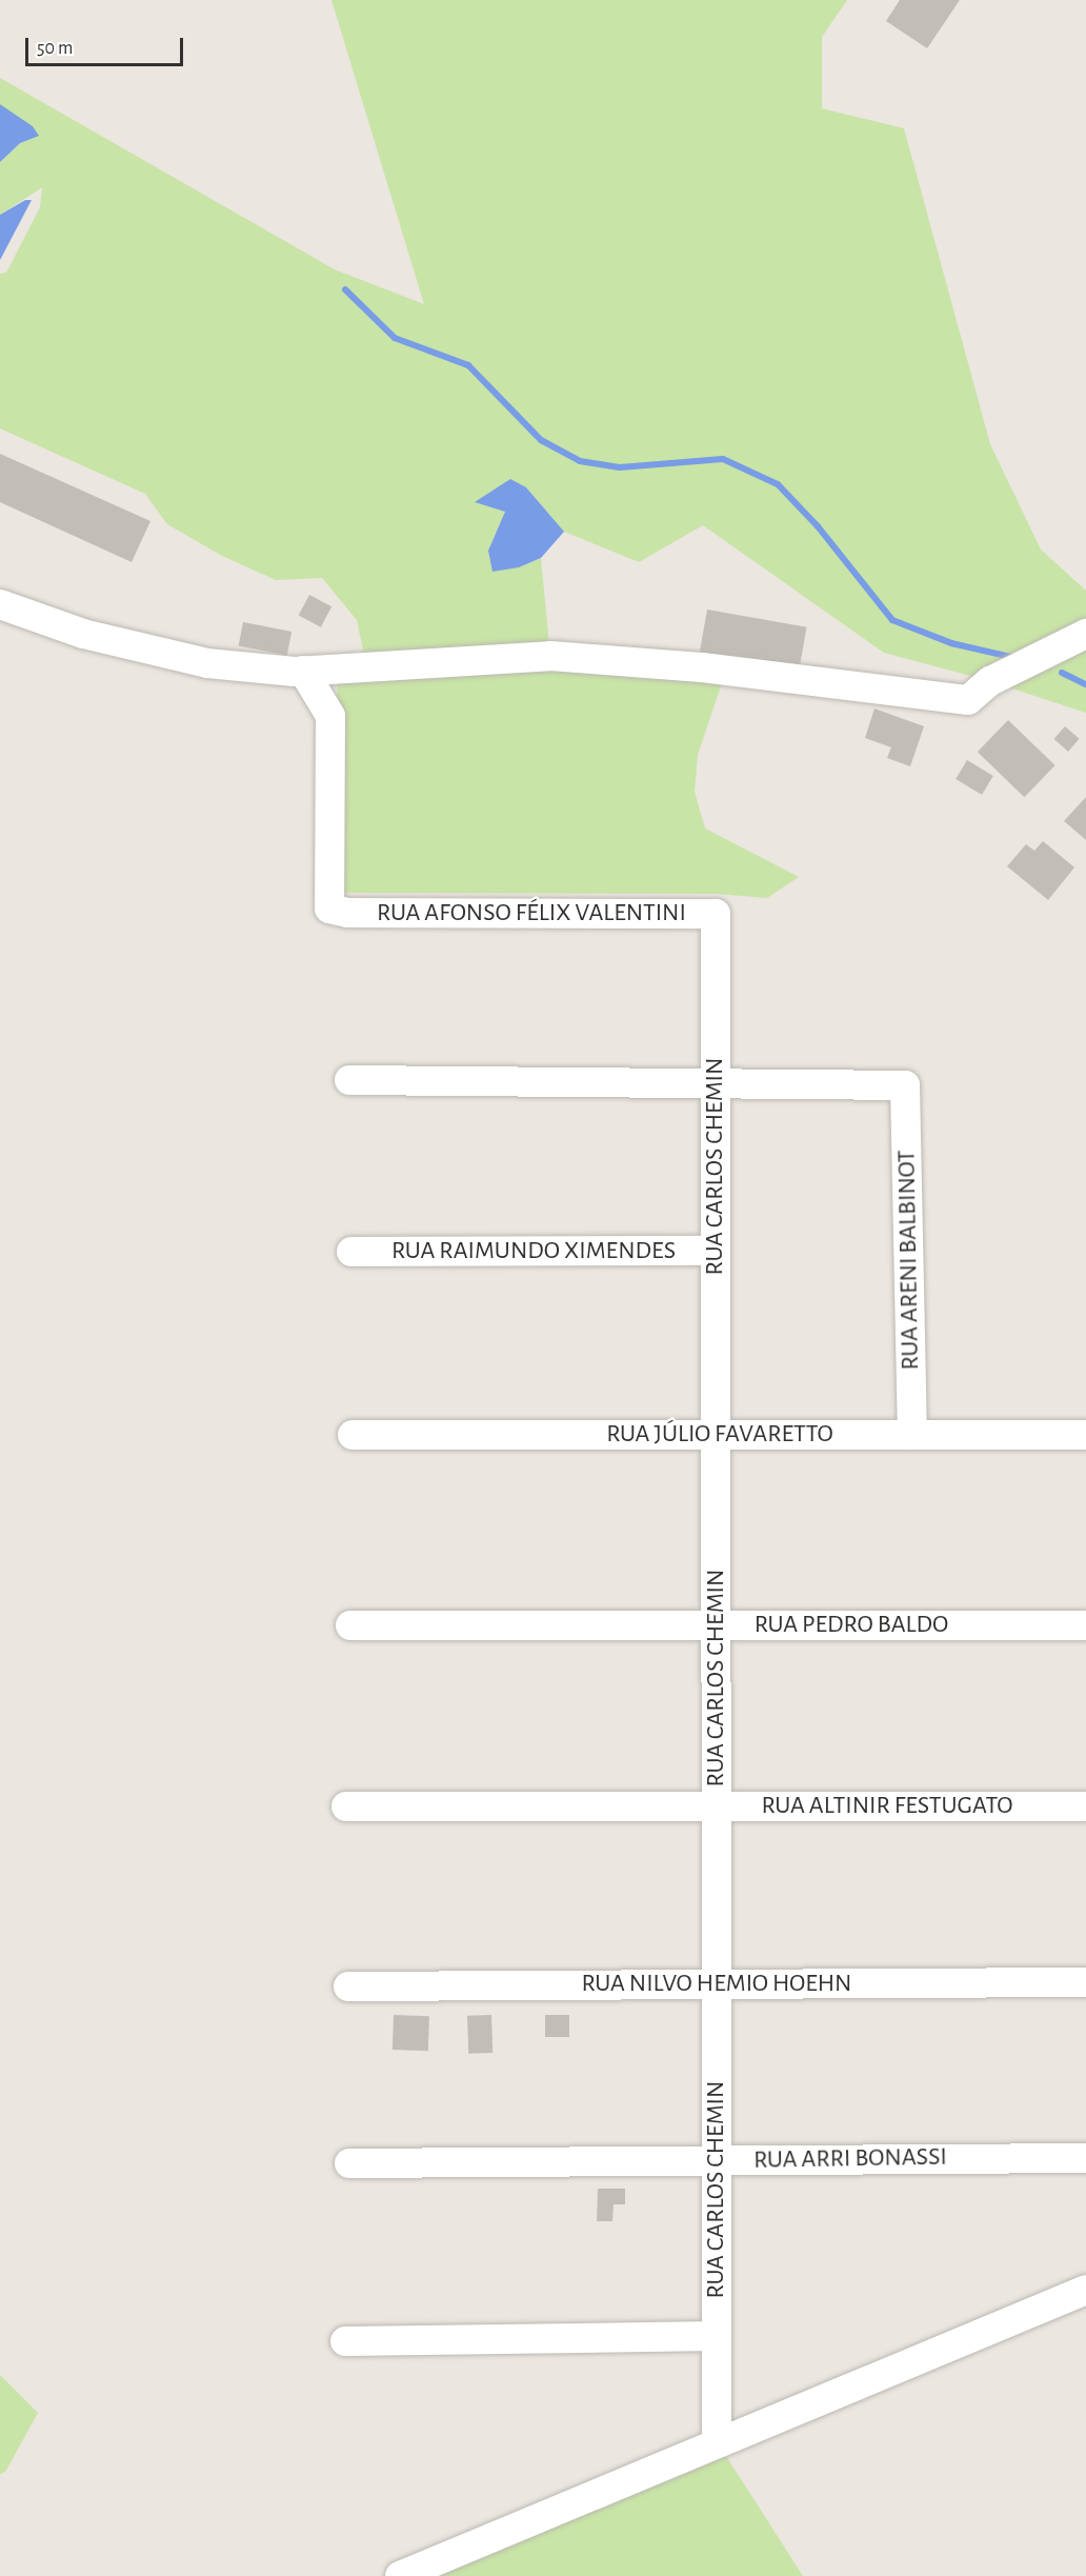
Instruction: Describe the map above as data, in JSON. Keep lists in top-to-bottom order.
{
  "streets": {
    "street": [
      "RUA AFONSO FÉLIX VALENTINI",
      "RUA CARLOS CHEMIN",
      "RUA RAIMUNDO XIMENDES",
      "RUA ARENI BALBINOT",
      "RUA JÚLIO FAVARETTO",
      "RUA PEDRO BALDO",
      "RUA ALTINIR FESTUGATO",
      "RUA NILVO HEMIO HOEHN",
      "RUA ARRI BONASSI"
    ]
  },
  "crossings": [
    ["RUA AFONSO FÉLIX VALENTINI", "RUA CARLOS CHEMIN"],
    ["RUA CARLOS CHEMIN", "RUA RAIMUNDO XIMENDES"],
    ["RUA CARLOS CHEMIN", "RUA ARENI BALBINOT"],
    ["RUA CARLOS CHEMIN", "RUA JÚLIO FAVARETTO"],
    ["RUA CARLOS CHEMIN", "RUA PEDRO BALDO"],
    ["RUA CARLOS CHEMIN", "RUA ALTINIR FESTUGATO"],
    ["RUA CARLOS CHEMIN", "RUA NILVO HEMIO HOEHN"],
    ["RUA CARLOS CHEMIN", "RUA ARRI BONASSI"],
    ["RUA ARENI BALBINOT", "RUA JÚLIO FAVARETTO"]
  ],
  "scale_bar": "50 m"
}
